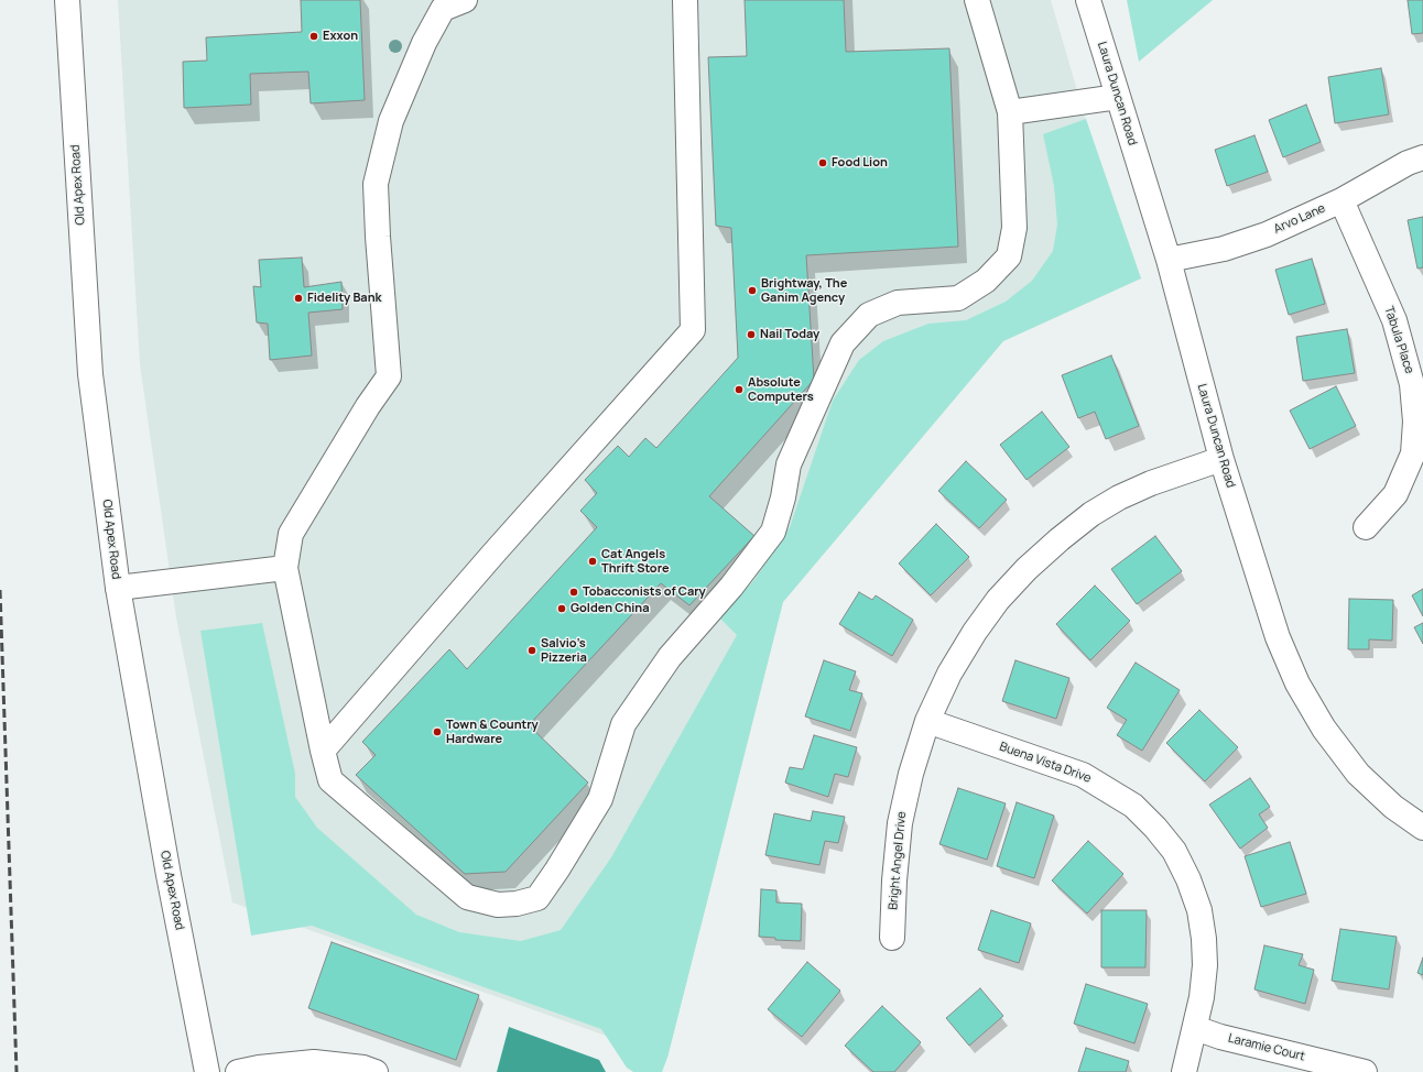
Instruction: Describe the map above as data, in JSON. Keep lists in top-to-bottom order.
{
  "streets": {
    "street": [
      "Laura Duncan Road",
      "Old Apex Road",
      "Arvo Lane",
      "Tabula Place",
      "Buena Vista Drive",
      "Bright Angel Drive",
      "Laramie Court"
    ]
  },
  "crossings": [
    ["Laura Duncan Road", "Arvo Lane"],
    ["Laura Duncan Road", "Bright Angel Drive"],
    ["Arvo Lane", "Tabula Place"],
    ["Buena Vista Drive", "Bright Angel Drive"],
    ["Buena Vista Drive", "Laramie Court"]
  ],
  "places": [
    "Exxon",
    "Food Lion",
    "Brightway, The Ganim Agency",
    "Fidelity Bank",
    "Nail Today",
    "Absolute Computers",
    "Cat Angels Thrift Store",
    "Tobacconists of Cary",
    "Golden China",
    "Salvio’s Pizzeria",
    "Town & Country Hardware"
  ]
}
